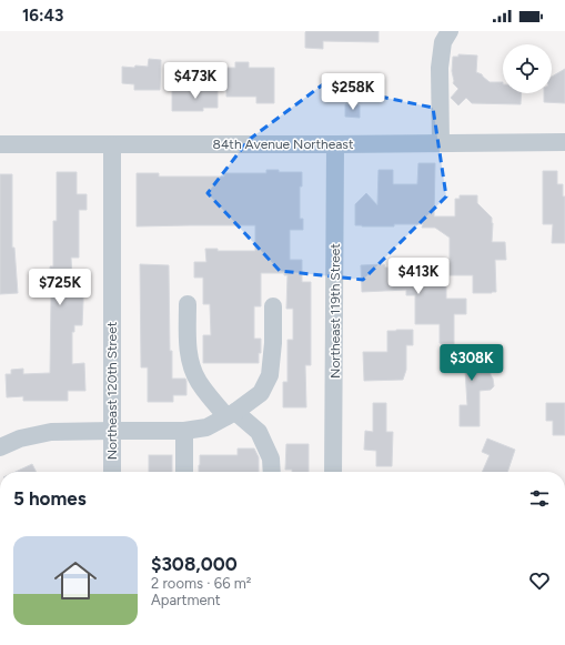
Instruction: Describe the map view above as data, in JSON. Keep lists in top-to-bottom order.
{
  "streets": {
    "street": ["84th Avenue Northeast", "Northeast 119th Street", "Northeast 120th Street"]
  },
  "crossings": [
    ["84th Avenue Northeast", "Northeast 119th Street"],
    ["84th Avenue Northeast", "Northeast 120th Street"]
  ],
  "page": {
    "status": "16:43",
    "price": [
      "$473K",
      "$258K",
      "$413K",
      "$725K",
      "$308K"
    ],
    "heading": "5 homes",
    "list": [
      {
        "name": "$308,000",
        "note": "2 rooms · 66 m² · Apartment"
      }
    ]
  }
}
